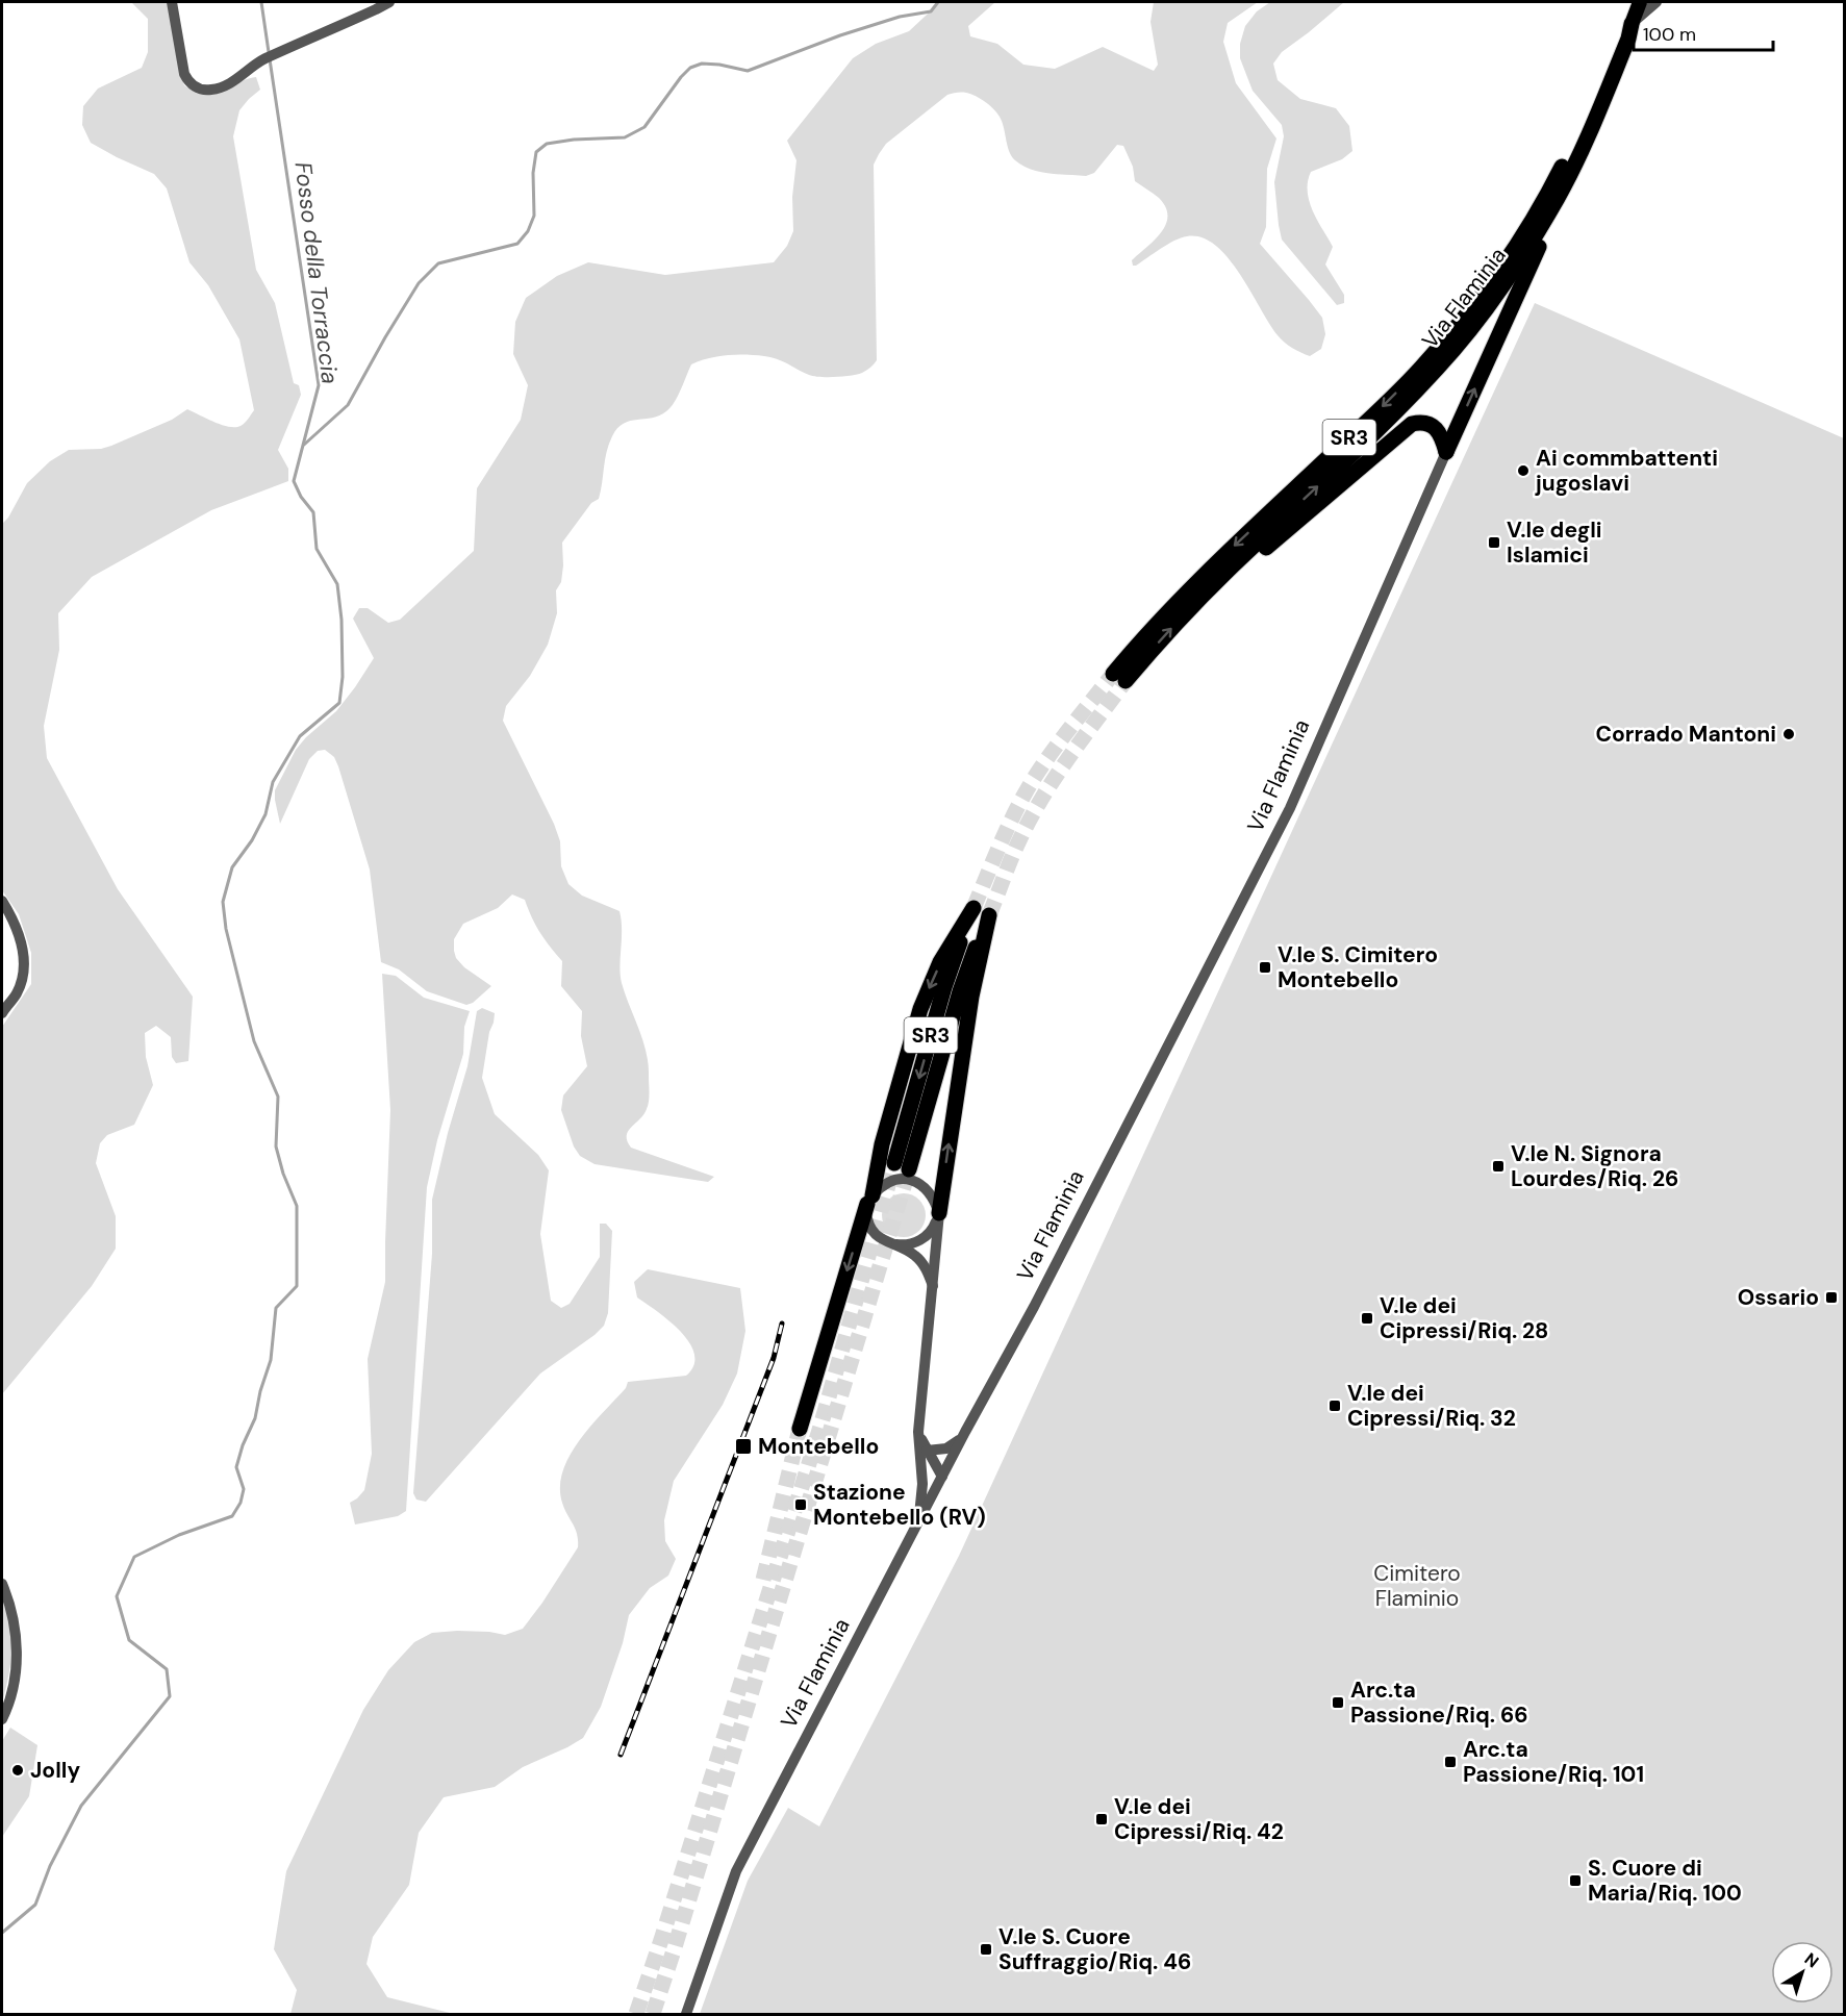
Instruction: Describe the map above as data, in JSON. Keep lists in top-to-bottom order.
{
  "streets": {
    "highway": ["Via Flaminia", "SR3"]
  },
  "water": ["Fosso della Torraccia"],
  "parks": ["Cimitero Flaminio"],
  "places": {
    "other": ["Ai commbattenti jugoslavi", "Corrado Mantoni", "Jolly"],
    "transit": [
      "V.le degli Islamici",
      "V.le S. Cimitero Montebello",
      "V.le N. Signora Lourdes/Riq. 26",
      "Ossario",
      "V.le dei Cipressi/Riq. 28",
      "V.le dei Cipressi/Riq. 32",
      "Montebello",
      "Stazione Montebello (RV)",
      "Arc.ta Passione/Riq. 66",
      "Arc.ta Passione/Riq. 101",
      "V.le dei Cipressi/Riq. 42",
      "S. Cuore di Maria/Riq. 100",
      "V.le S. Cuore Suffraggio/Riq. 46"
    ]
  },
  "scale_bar": "100 m",
  "north": "top right"
}
